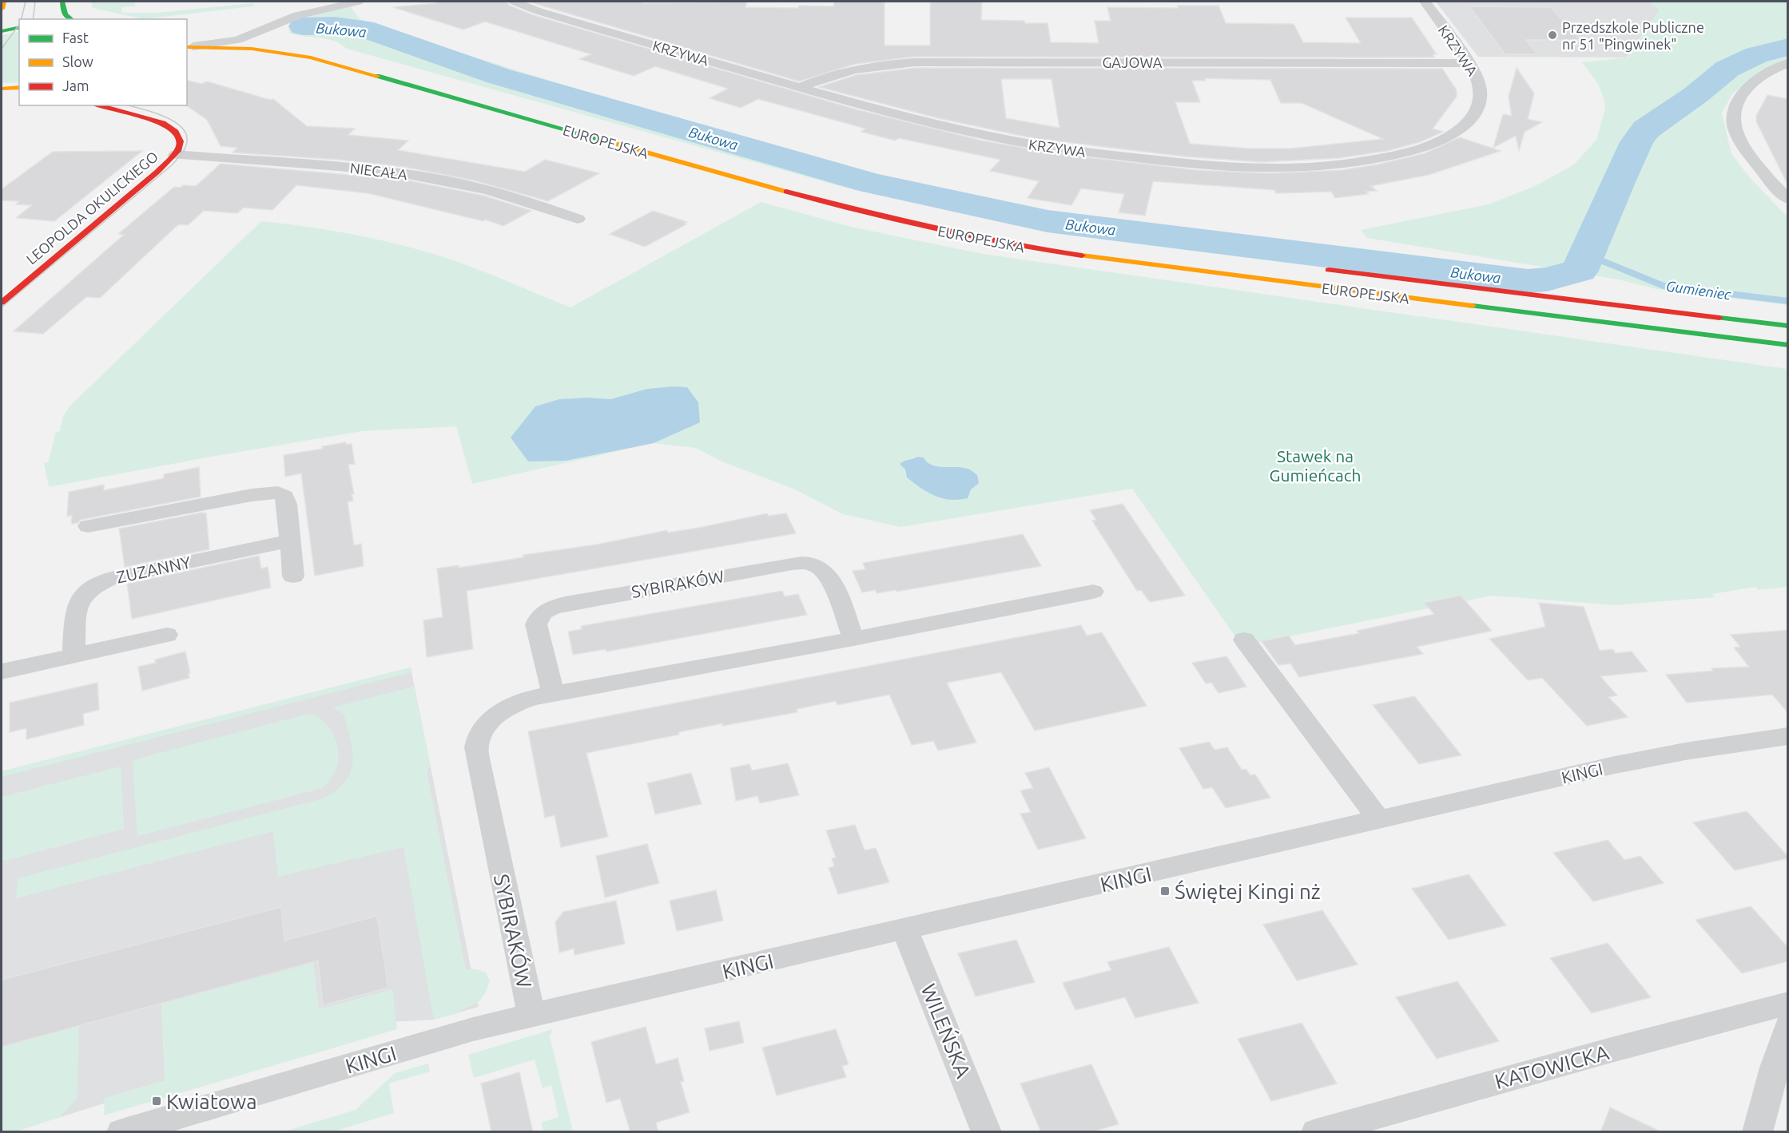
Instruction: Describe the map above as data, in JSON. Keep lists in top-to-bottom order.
{
  "streets": {
    "main road": ["EUROPEJSKA", "LEOPOLDA OKULICKIEGO"],
    "street": [
      "KRZYWA",
      "GAJOWA",
      "NIECAŁA",
      "ZUZANNY",
      "SYBIRAKÓW",
      "KINGI",
      "WILEŃSKA",
      "KATOWICKA"
    ]
  },
  "crossings": [
    ["KRZYWA", "GAJOWA"],
    ["NIECAŁA", "LEOPOLDA OKULICKIEGO"],
    ["SYBIRAKÓW", "KINGI"],
    ["KINGI", "WILEŃSKA"]
  ],
  "water": ["Bukowa", "Gumieniec"],
  "parks": ["Stawek na Gumieńcach"],
  "places": {
    "other": ["Przedszkole Publiczne nr 51 \"Pingwinek\""],
    "transit": ["Świętej Kingi nż", "Kwiatowa"]
  },
  "legend": ["Fast", "Slow", "Jam"]
}
